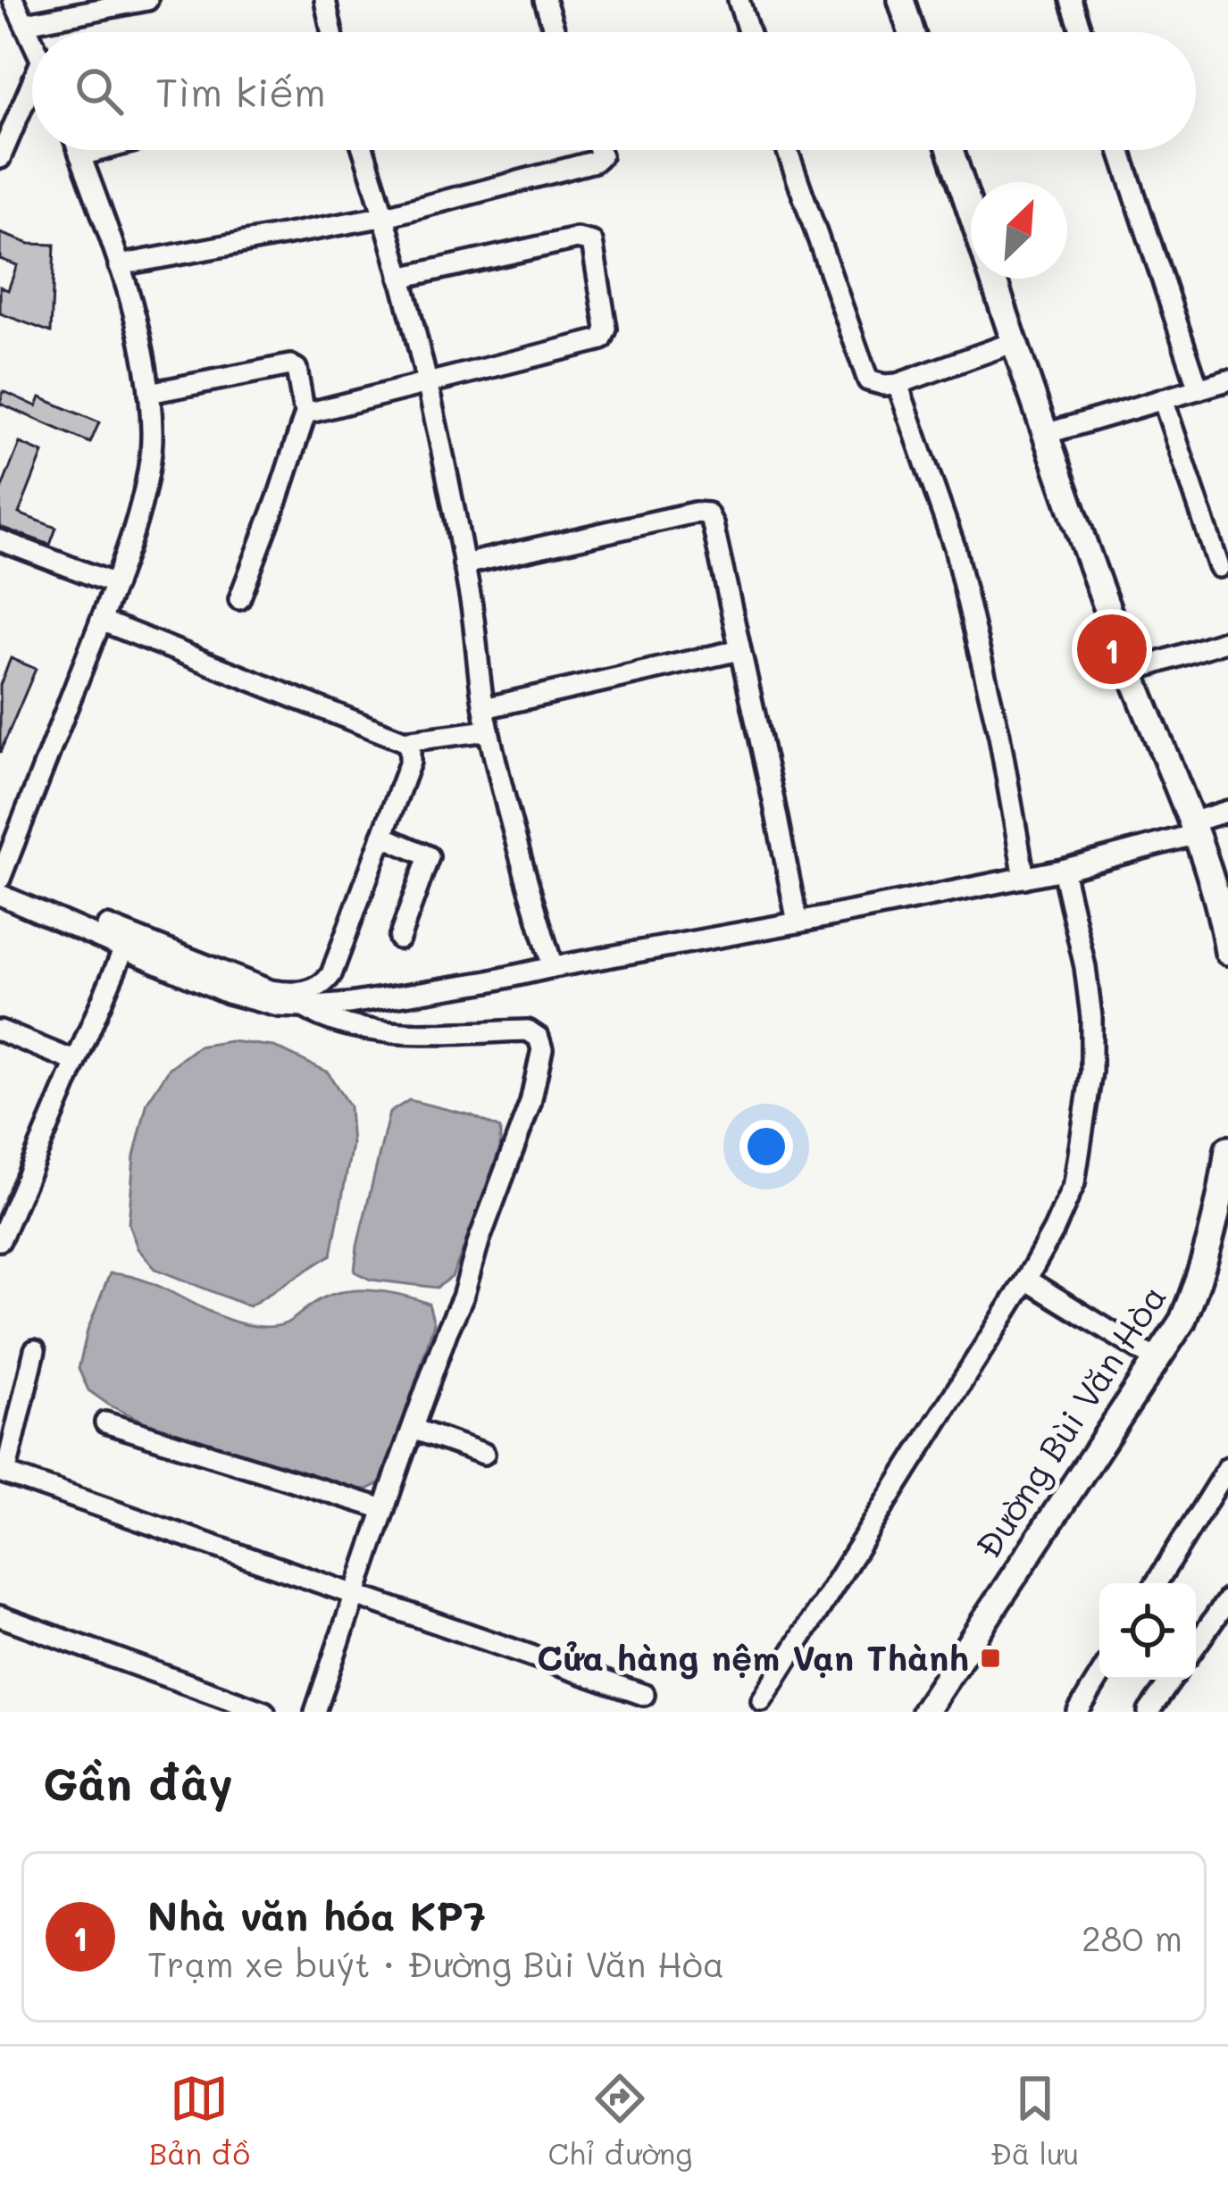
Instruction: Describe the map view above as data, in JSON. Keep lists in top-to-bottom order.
{
  "streets": {
    "main road": ["Đường Bùi Văn Hòa"]
  },
  "places": {
    "transit": ["Cửa hàng nệm Vạn Thành"]
  },
  "north": "top right",
  "page": {
    "search": "Tìm kiếm",
    "pins": "1",
    "heading": "Gần đây",
    "list": [
      {
        "mark": "1",
        "name": "Nhà văn hóa KP7",
        "note": "Trạm xe buýt · Đường Bùi Văn Hòa",
        "value": "280 m"
      }
    ],
    "nav": ["Bản đồ", "Chỉ đường", "Đã lưu"]
  }
}
